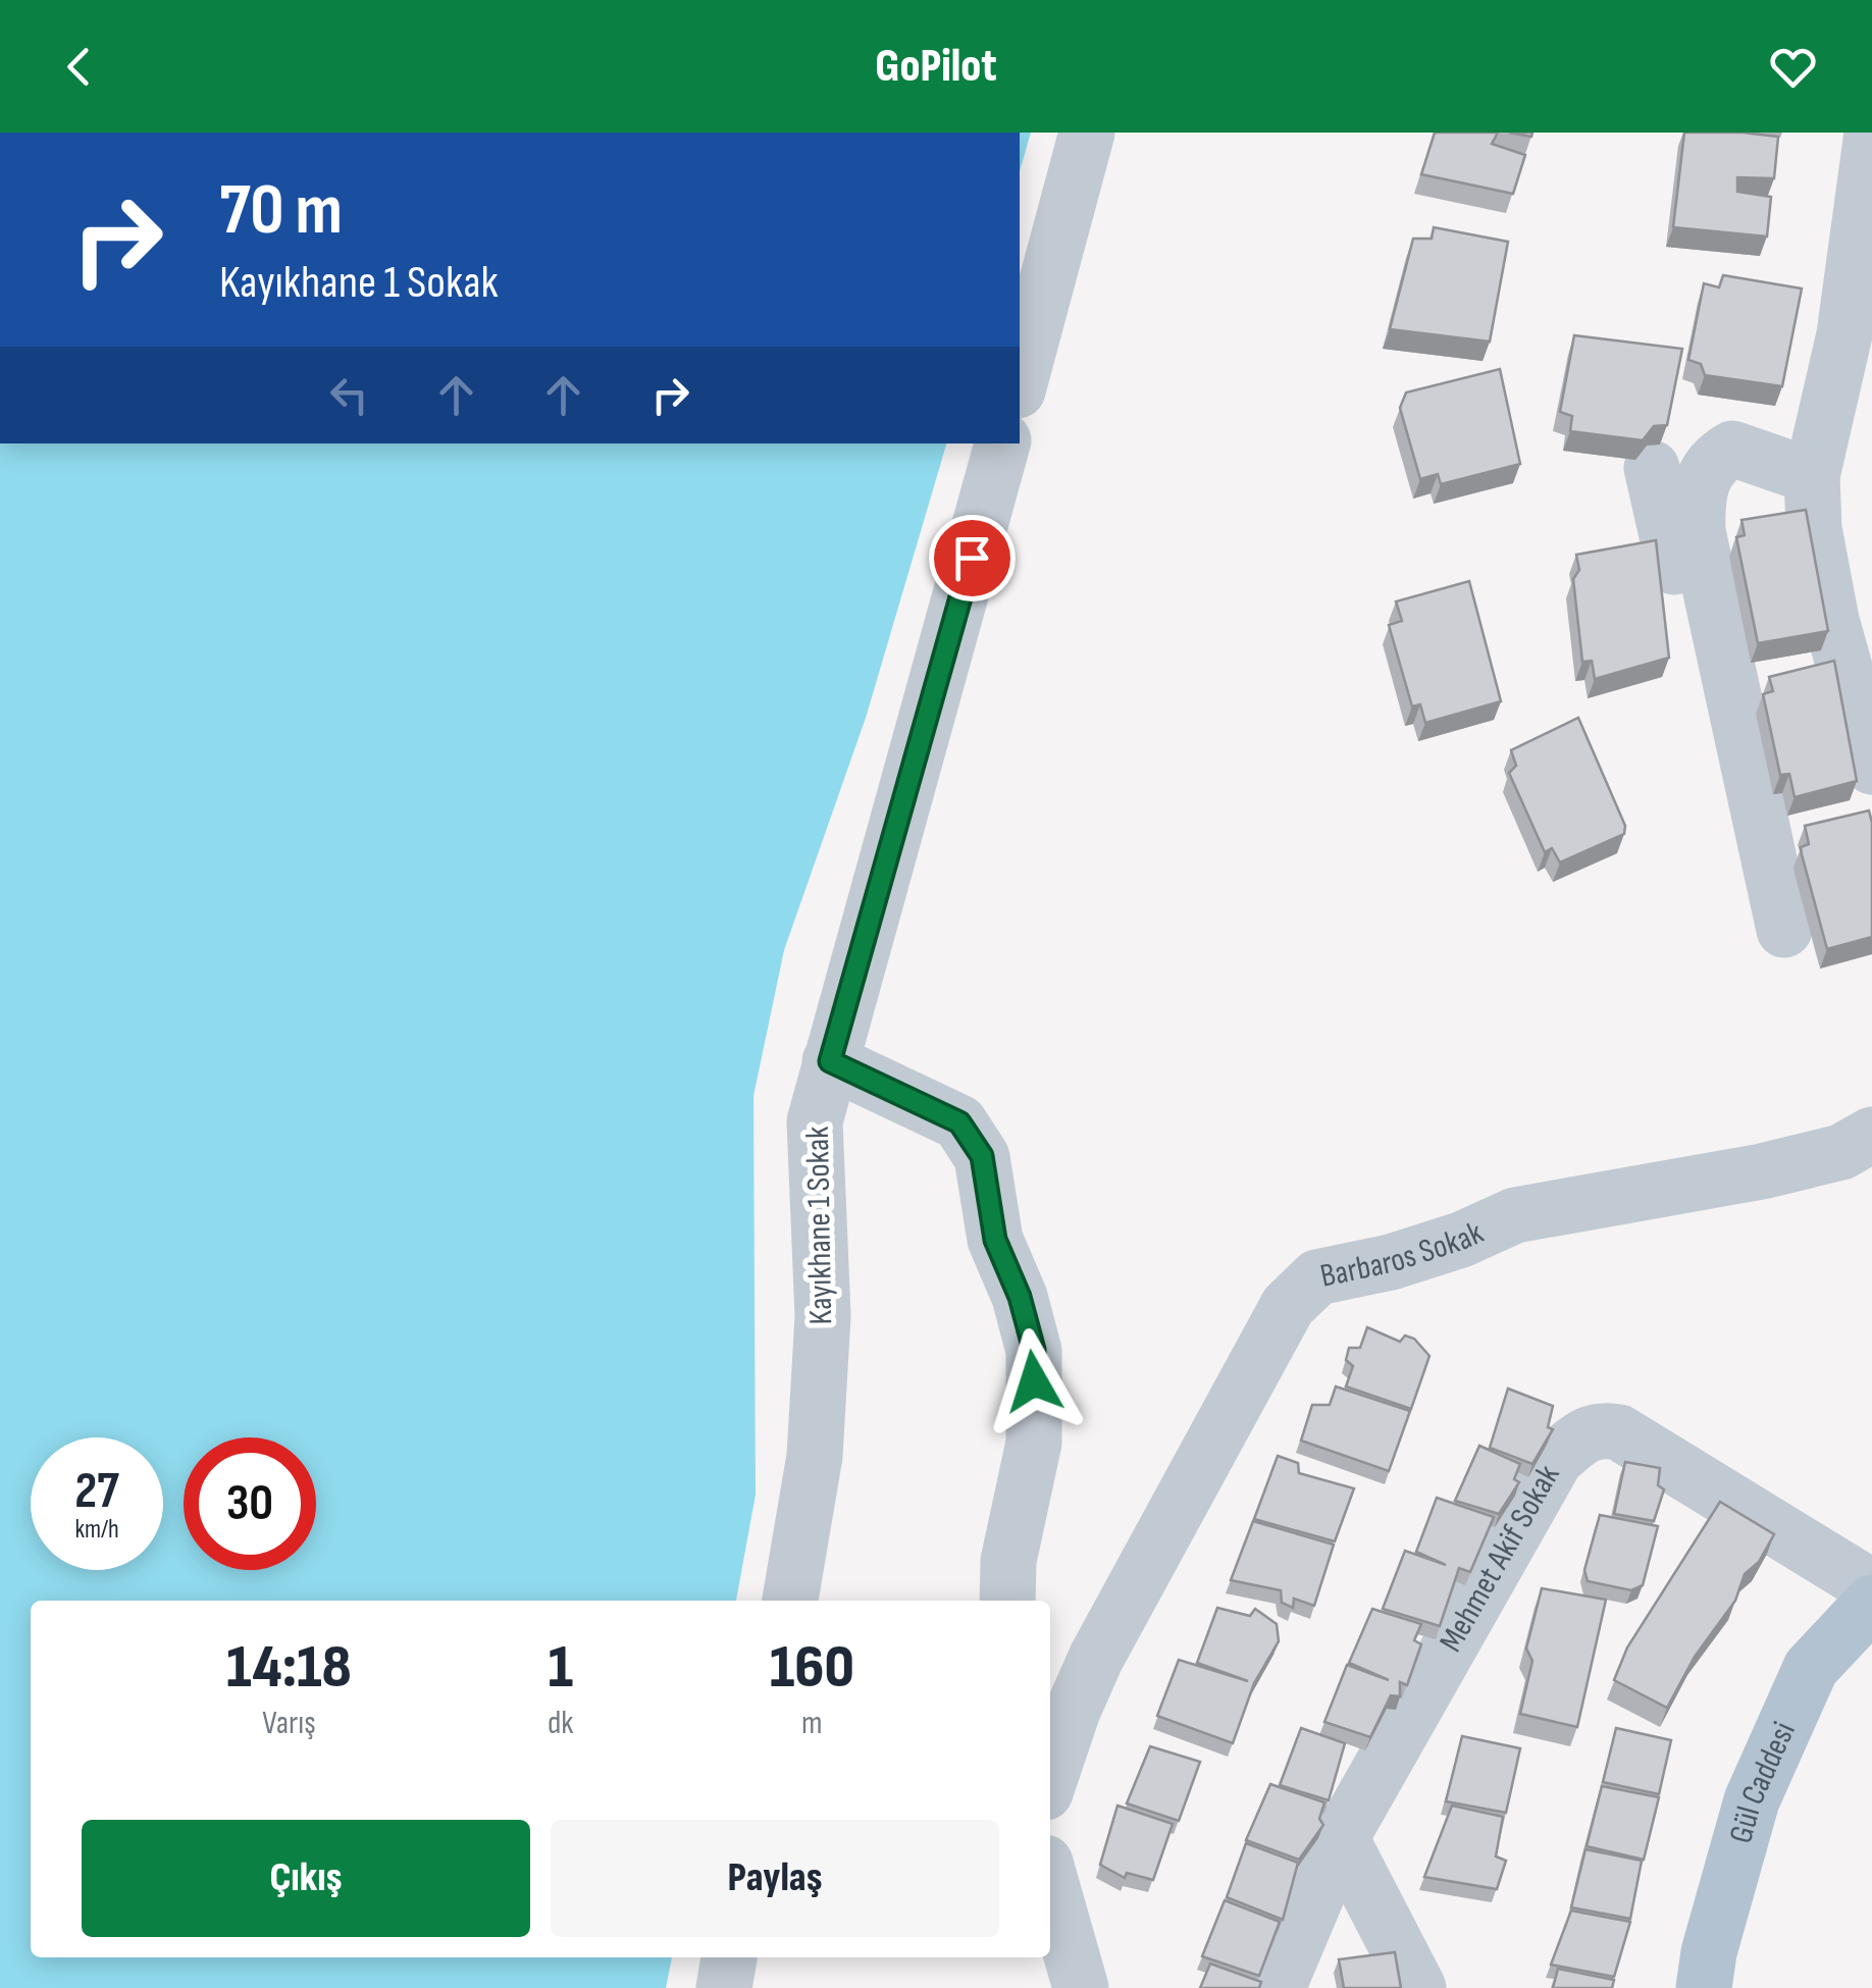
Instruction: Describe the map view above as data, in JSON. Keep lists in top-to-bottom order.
{
  "streets": {
    "main road": ["Gül Caddesi"],
    "street": ["Kayıkhane 1 Sokak", "Barbaros Sokak", "Mehmet Akif Sokak"]
  },
  "page": {
    "header": "GoPilot",
    "turn": ["70 m", "Kayıkhane 1 Sokak"],
    "speed": "27 km/h",
    "limit": "30",
    "eta": [
      "14:18",
      "Varış",
      "1",
      "dk",
      "160",
      "m"
    ],
    "buttons": ["Çıkış", "Paylaş"]
  }
}
